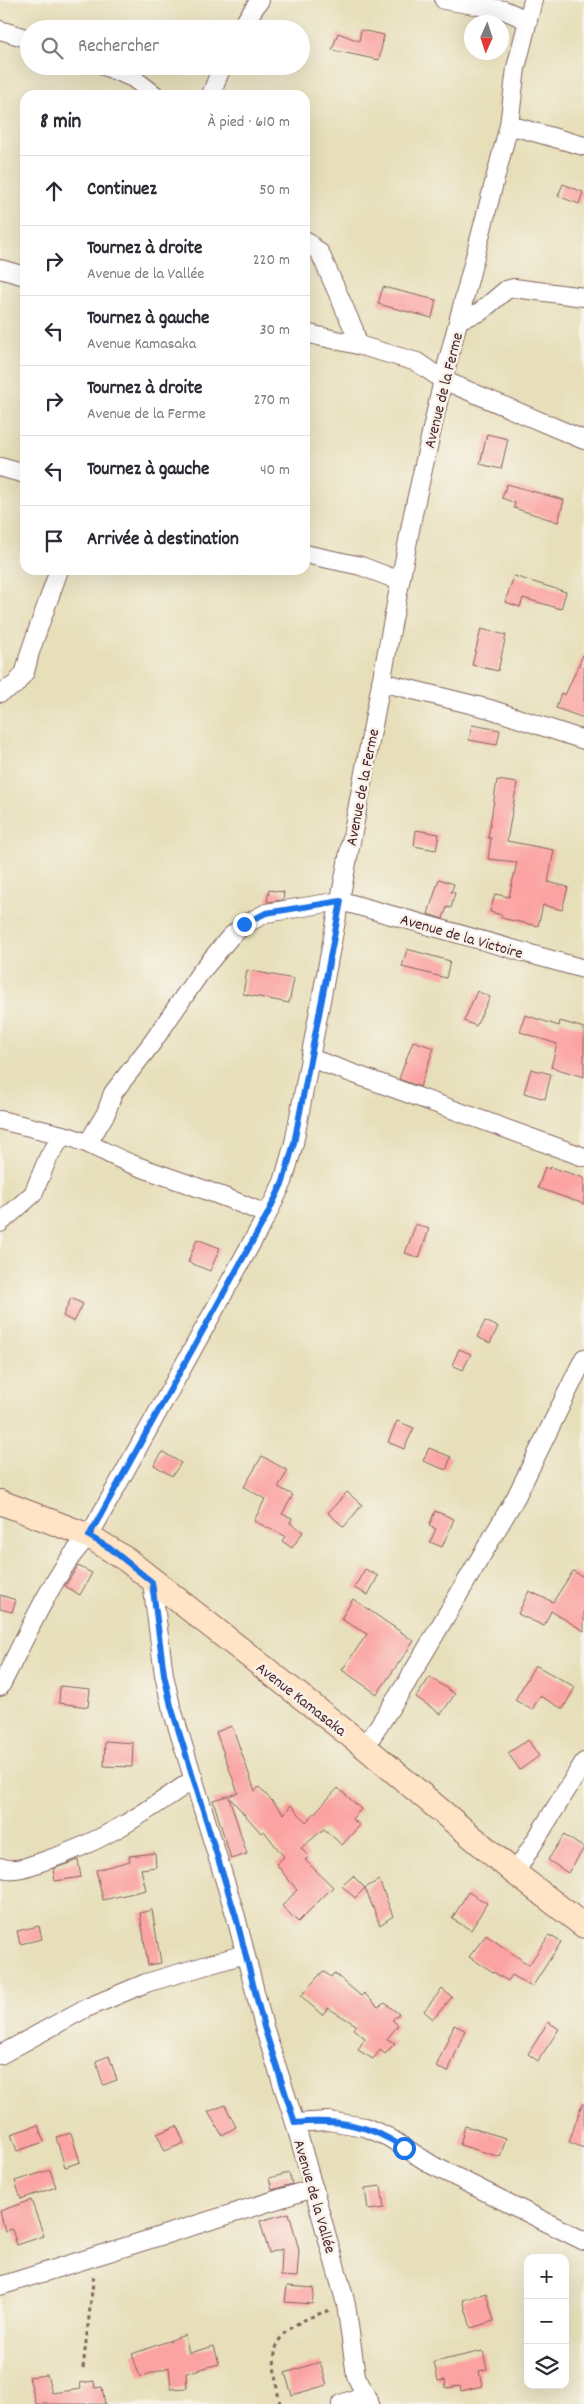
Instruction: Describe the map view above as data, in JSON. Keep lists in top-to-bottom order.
{
  "streets": {
    "street": [
      "Avenue de la Ferme",
      "Avenue de la Victoire",
      "Avenue Kamasaka",
      "Avenue de la Vallée"
    ]
  },
  "crossings": [
    ["Avenue de la Ferme", "Avenue de la Victoire"],
    ["Avenue de la Ferme", "Avenue Kamasaka"],
    ["Avenue Kamasaka", "Avenue de la Vallée"]
  ],
  "north": "bottom",
  "page": {
    "search": "Rechercher",
    "heading": ["8 min", "À pied · 610 m"],
    "list": [
      ["Continuez", "50 m"],
      ["Tournez à droite", "Avenue de la Vallée", "220 m"],
      ["Tournez à gauche", "Avenue Kamasaka", "30 m"],
      ["Tournez à droite", "Avenue de la Ferme", "270 m"],
      ["Tournez à gauche", "40 m"],
      "Arrivée à destination"
    ],
    "map_buttons": ["+", "−"]
  }
}
